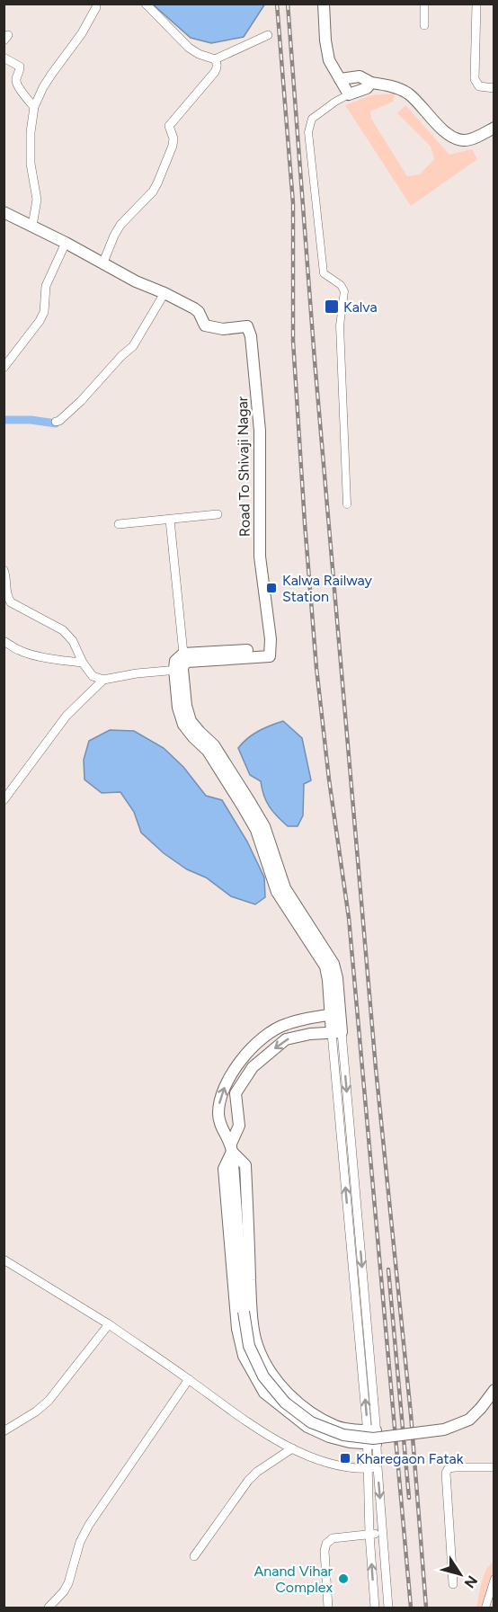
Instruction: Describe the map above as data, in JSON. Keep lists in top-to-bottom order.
{
  "streets": {
    "street": ["Road To Shivaji Nagar"]
  },
  "places": {
    "transit": ["Kalva", "Kalwa Railway Station", "Kharegaon Fatak"],
    "other": ["Anand Vihar Complex"]
  },
  "north": "bottom right"
}
